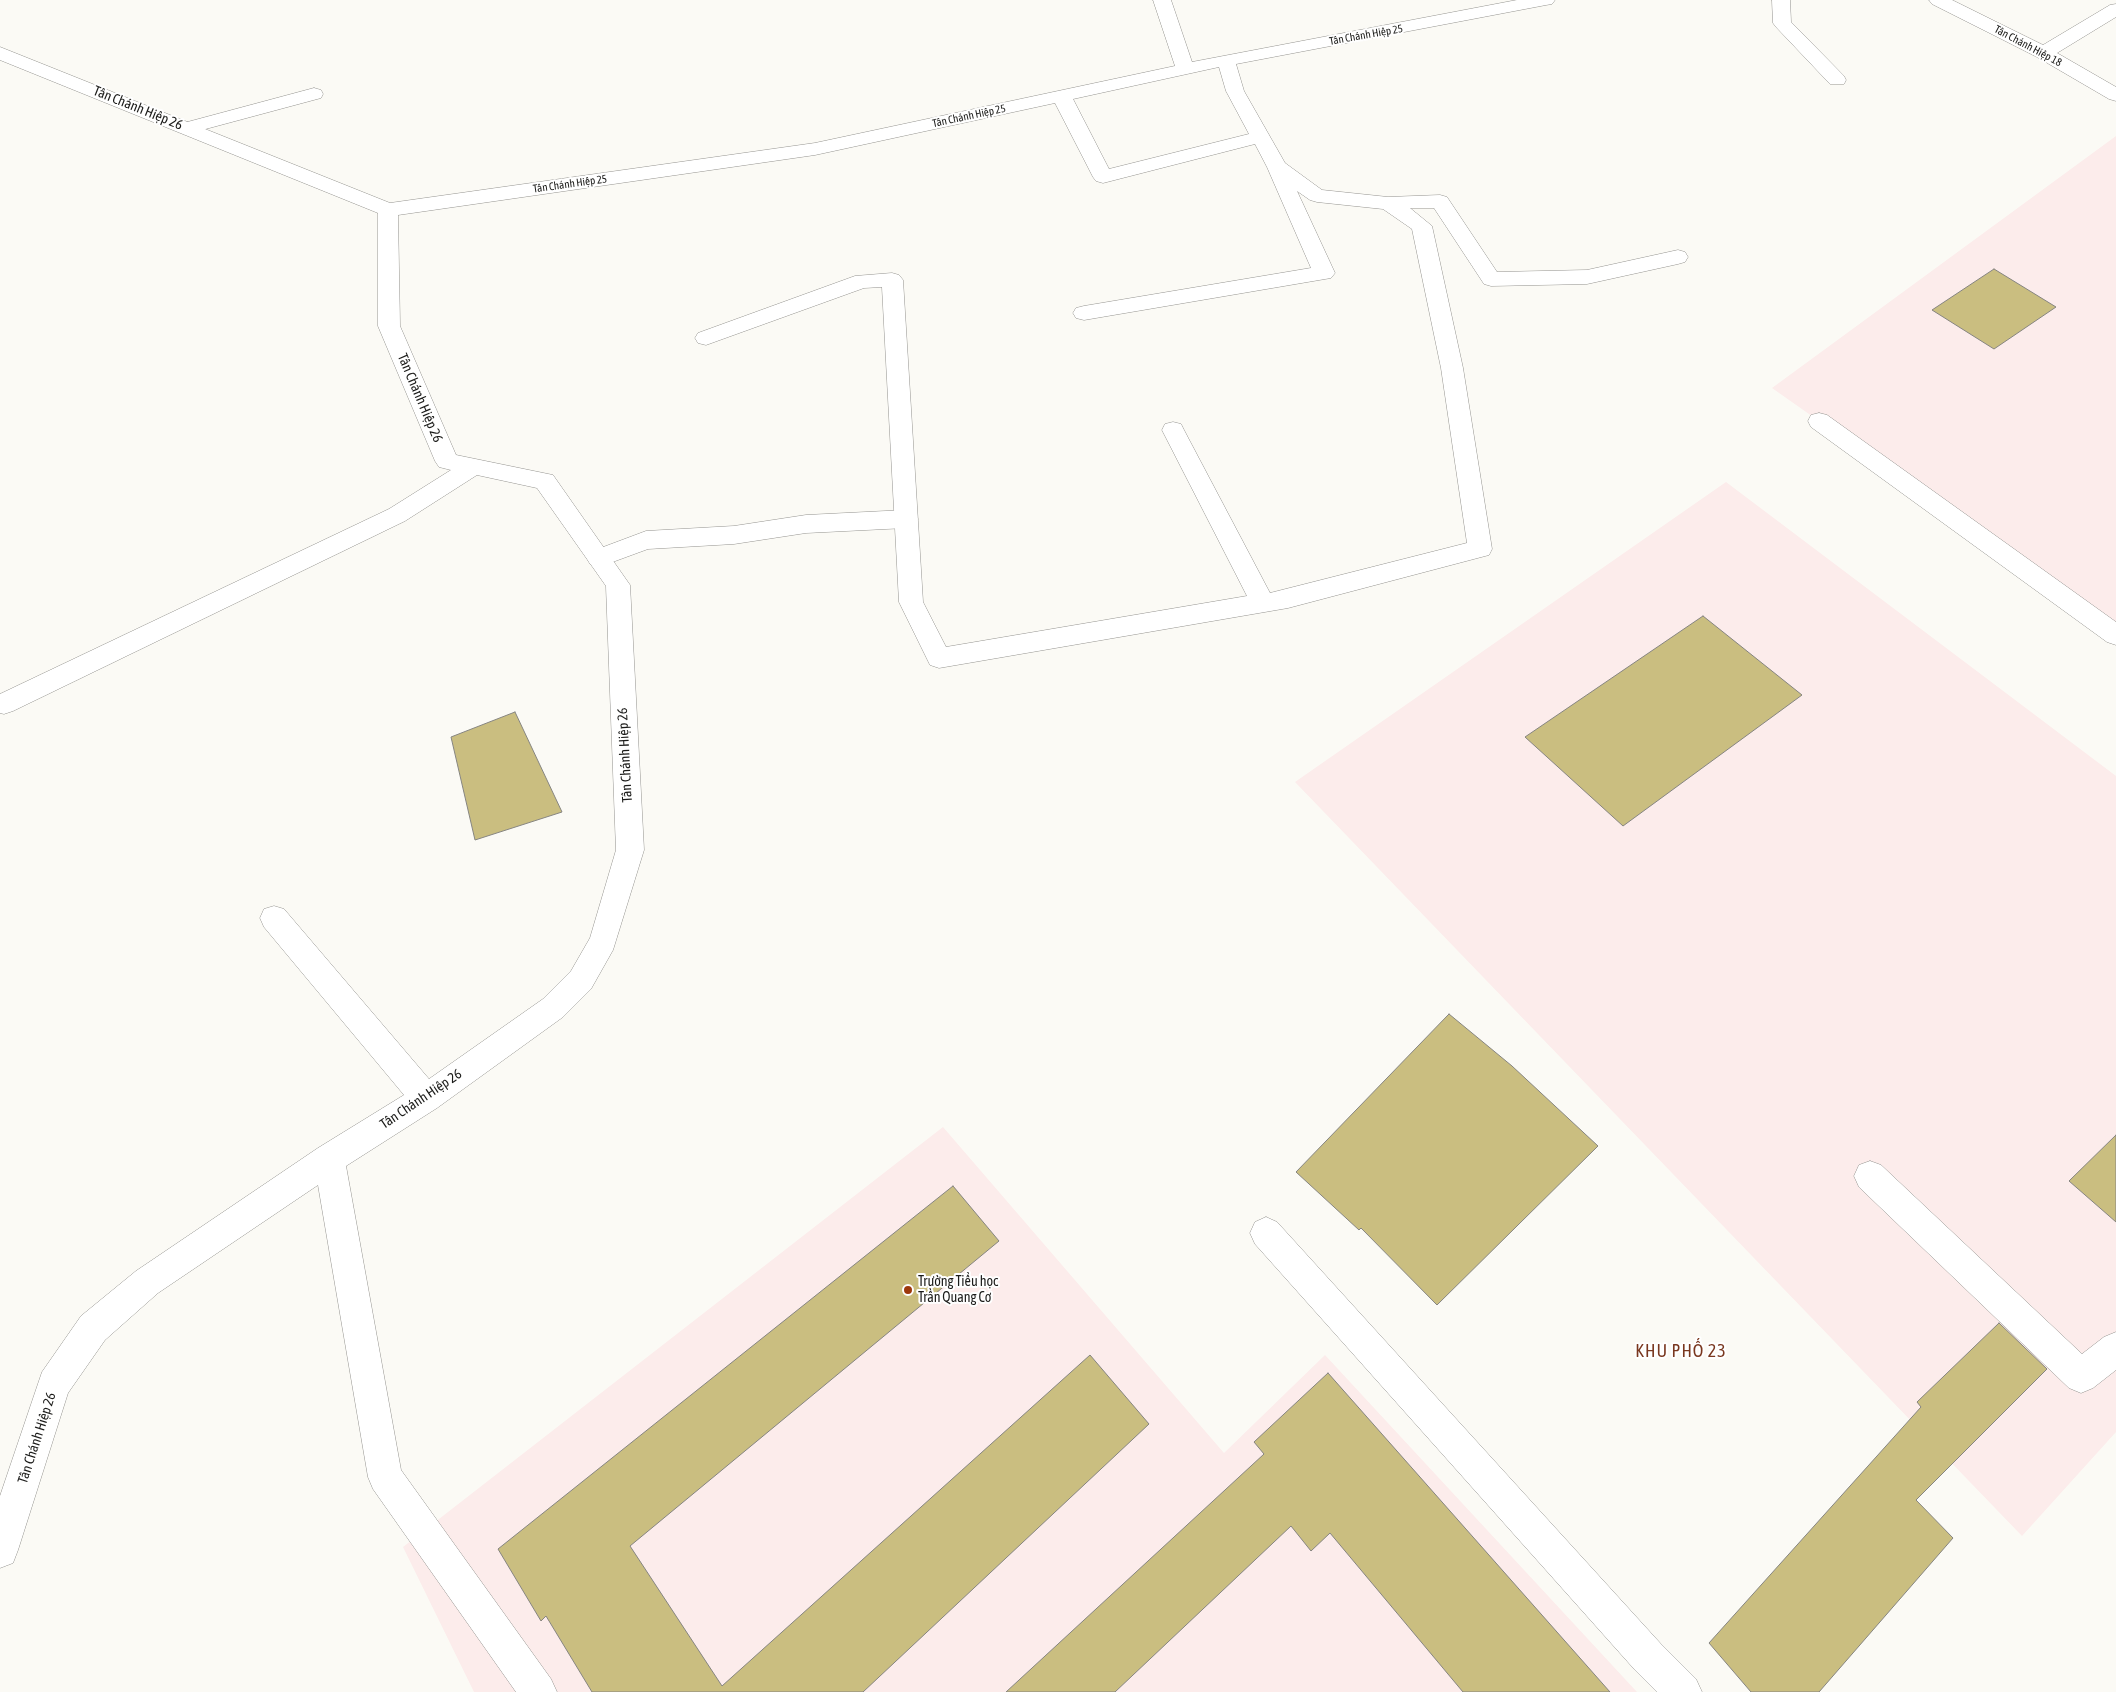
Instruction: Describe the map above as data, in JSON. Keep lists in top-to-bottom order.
{
  "streets": {
    "street": ["Tân Chánh Hiệp 25", "Tân Chánh Hiệp 18", "Tân Chánh Hiệp 26"]
  },
  "crossings": [
    ["Tân Chánh Hiệp 25", "Tân Chánh Hiệp 26"]
  ],
  "districts": ["KHU PHỐ 23"],
  "places": ["Trường Tiểu học Trần Quang Cơ"]
}
